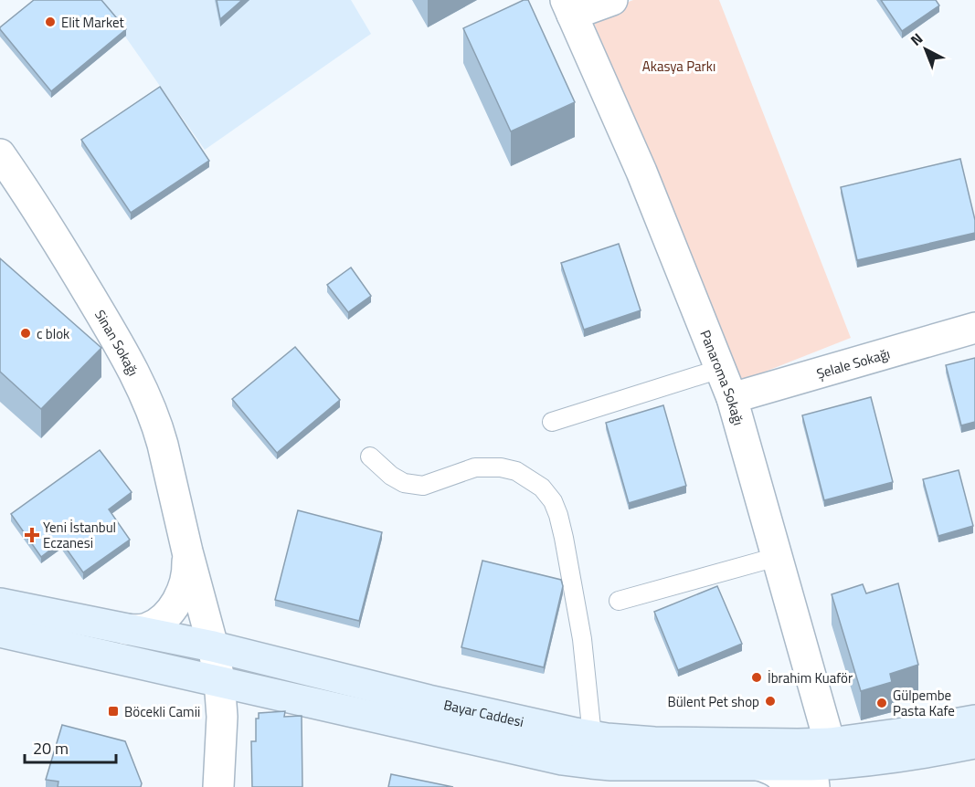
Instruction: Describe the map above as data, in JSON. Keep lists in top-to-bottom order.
{
  "streets": {
    "main road": ["Bayar Caddesi"],
    "street": ["Sinan Sokağı", "Şelale Sokağı", "Panaroma Sokağı"]
  },
  "crossings": [
    ["Sinan Sokağı", "Bayar Caddesi"],
    ["Şelale Sokağı", "Panaroma Sokağı"],
    ["Panaroma Sokağı", "Bayar Caddesi"]
  ],
  "parks": ["Akasya Parkı"],
  "places": {
    "other": [
      "Elit Market",
      "c blok",
      "İbrahim Kuaför",
      "Bülent Pet shop",
      "Gülpembe Pasta Kafe"
    ],
    "health": ["Yeni İstanbul Eczanesi"],
    "transit": ["Böcekli Camii"]
  },
  "scale_bar": "20 m",
  "north": "top left"
}
